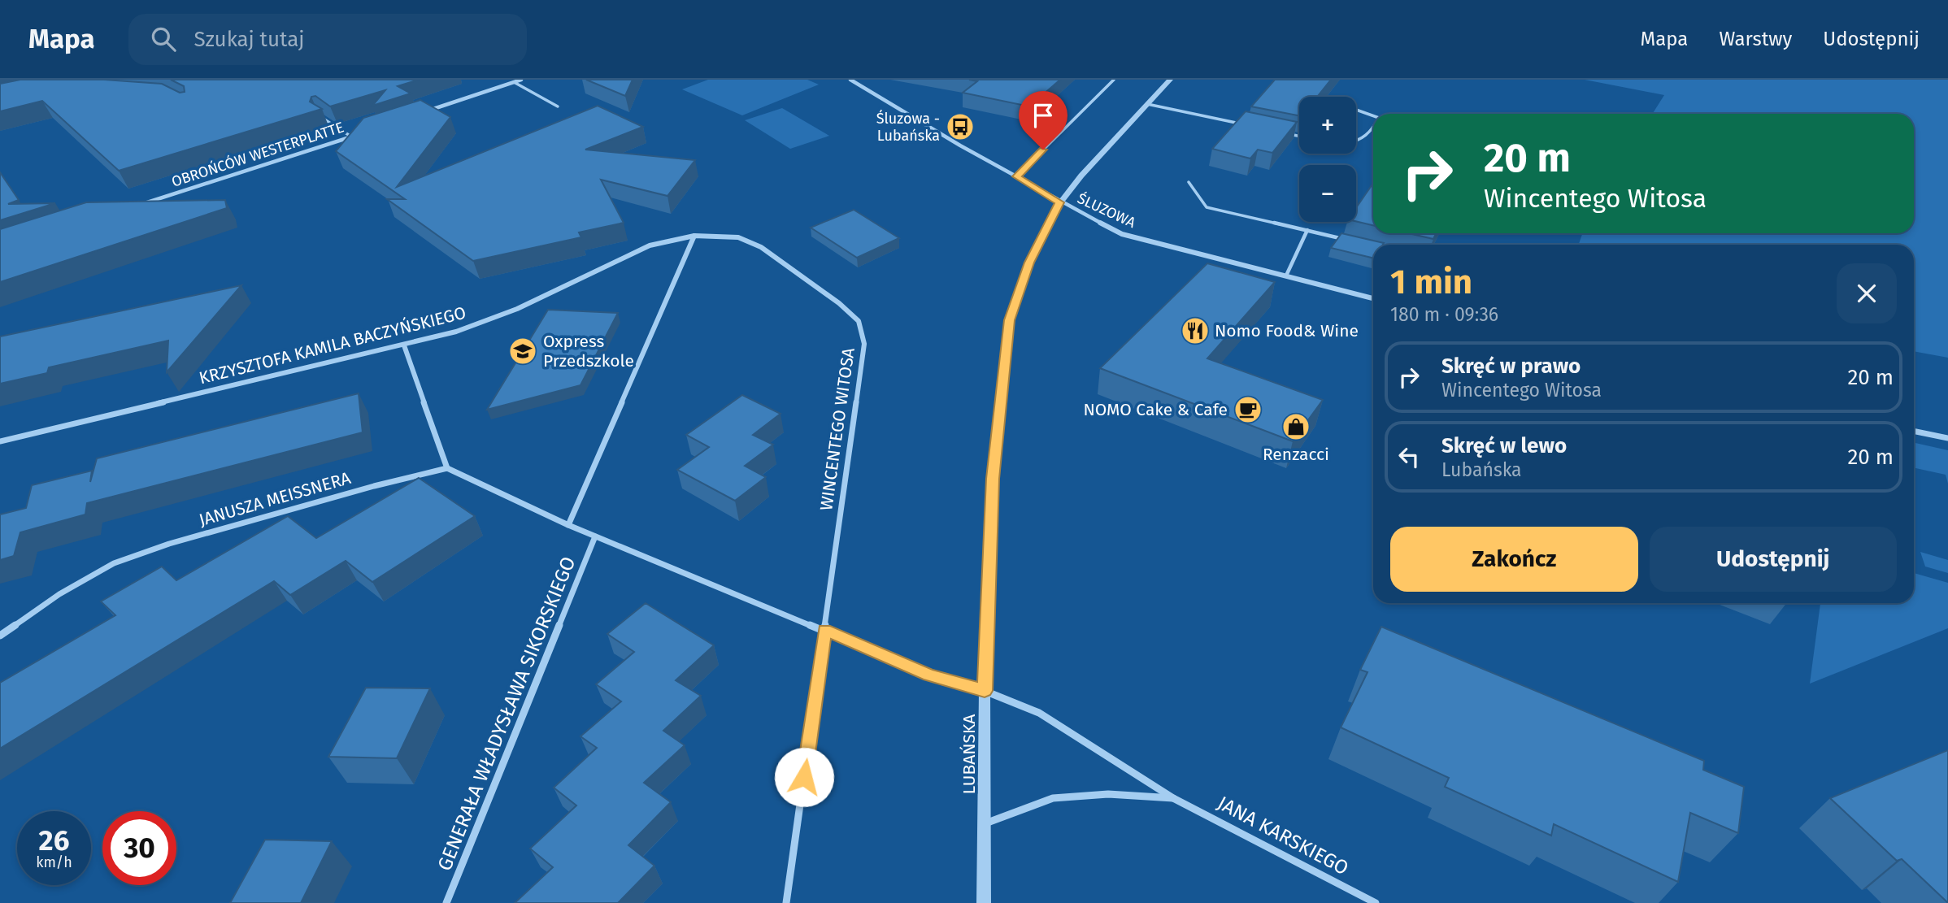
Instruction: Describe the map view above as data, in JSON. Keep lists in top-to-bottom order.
{
  "streets": {
    "street": [
      "OBROŃCÓW WESTERPLATTE",
      "ŚLUZOWA",
      "KRZYSZTOFA KAMILA BACZYŃSKIEGO",
      "WINCENTEGO WITOSA",
      "JANUSZA MEISSNERA",
      "GENERAŁA WŁADYSŁAWA SIKORSKIEGO",
      "LUBAŃSKA",
      "JANA KARSKIEGO"
    ]
  },
  "crossings": [
    ["ŚLUZOWA", "LUBAŃSKA"],
    ["KRZYSZTOFA KAMILA BACZYŃSKIEGO", "WINCENTEGO WITOSA"],
    ["LUBAŃSKA", "JANA KARSKIEGO"]
  ],
  "places": {
    "bus stop": ["Śluzowa - Lubańska"],
    "restaurant": ["Nomo Food& Wine"],
    "school or university": ["Oxpress Przedszkole"],
    "cafe": ["NOMO Cake & Cafe"],
    "shop": ["Renzacci"]
  },
  "page": {
    "header": "Mapa",
    "search": "Szukaj tutaj",
    "nav": ["Mapa", "Warstwy", "Udostępnij"],
    "map_buttons": ["+", "−"],
    "turn": ["20 m", "Wincentego Witosa"],
    "heading": ["1 min", "180 m · 09:36"],
    "list": [
      {
        "name": "Skręć w prawo",
        "note": "Wincentego Witosa",
        "value": "20 m"
      },
      {
        "name": "Skręć w lewo",
        "note": "Lubańska",
        "value": "20 m"
      }
    ],
    "buttons": ["Zakończ", "Udostępnij"],
    "speed": "26 km/h",
    "limit": "30"
  }
}
